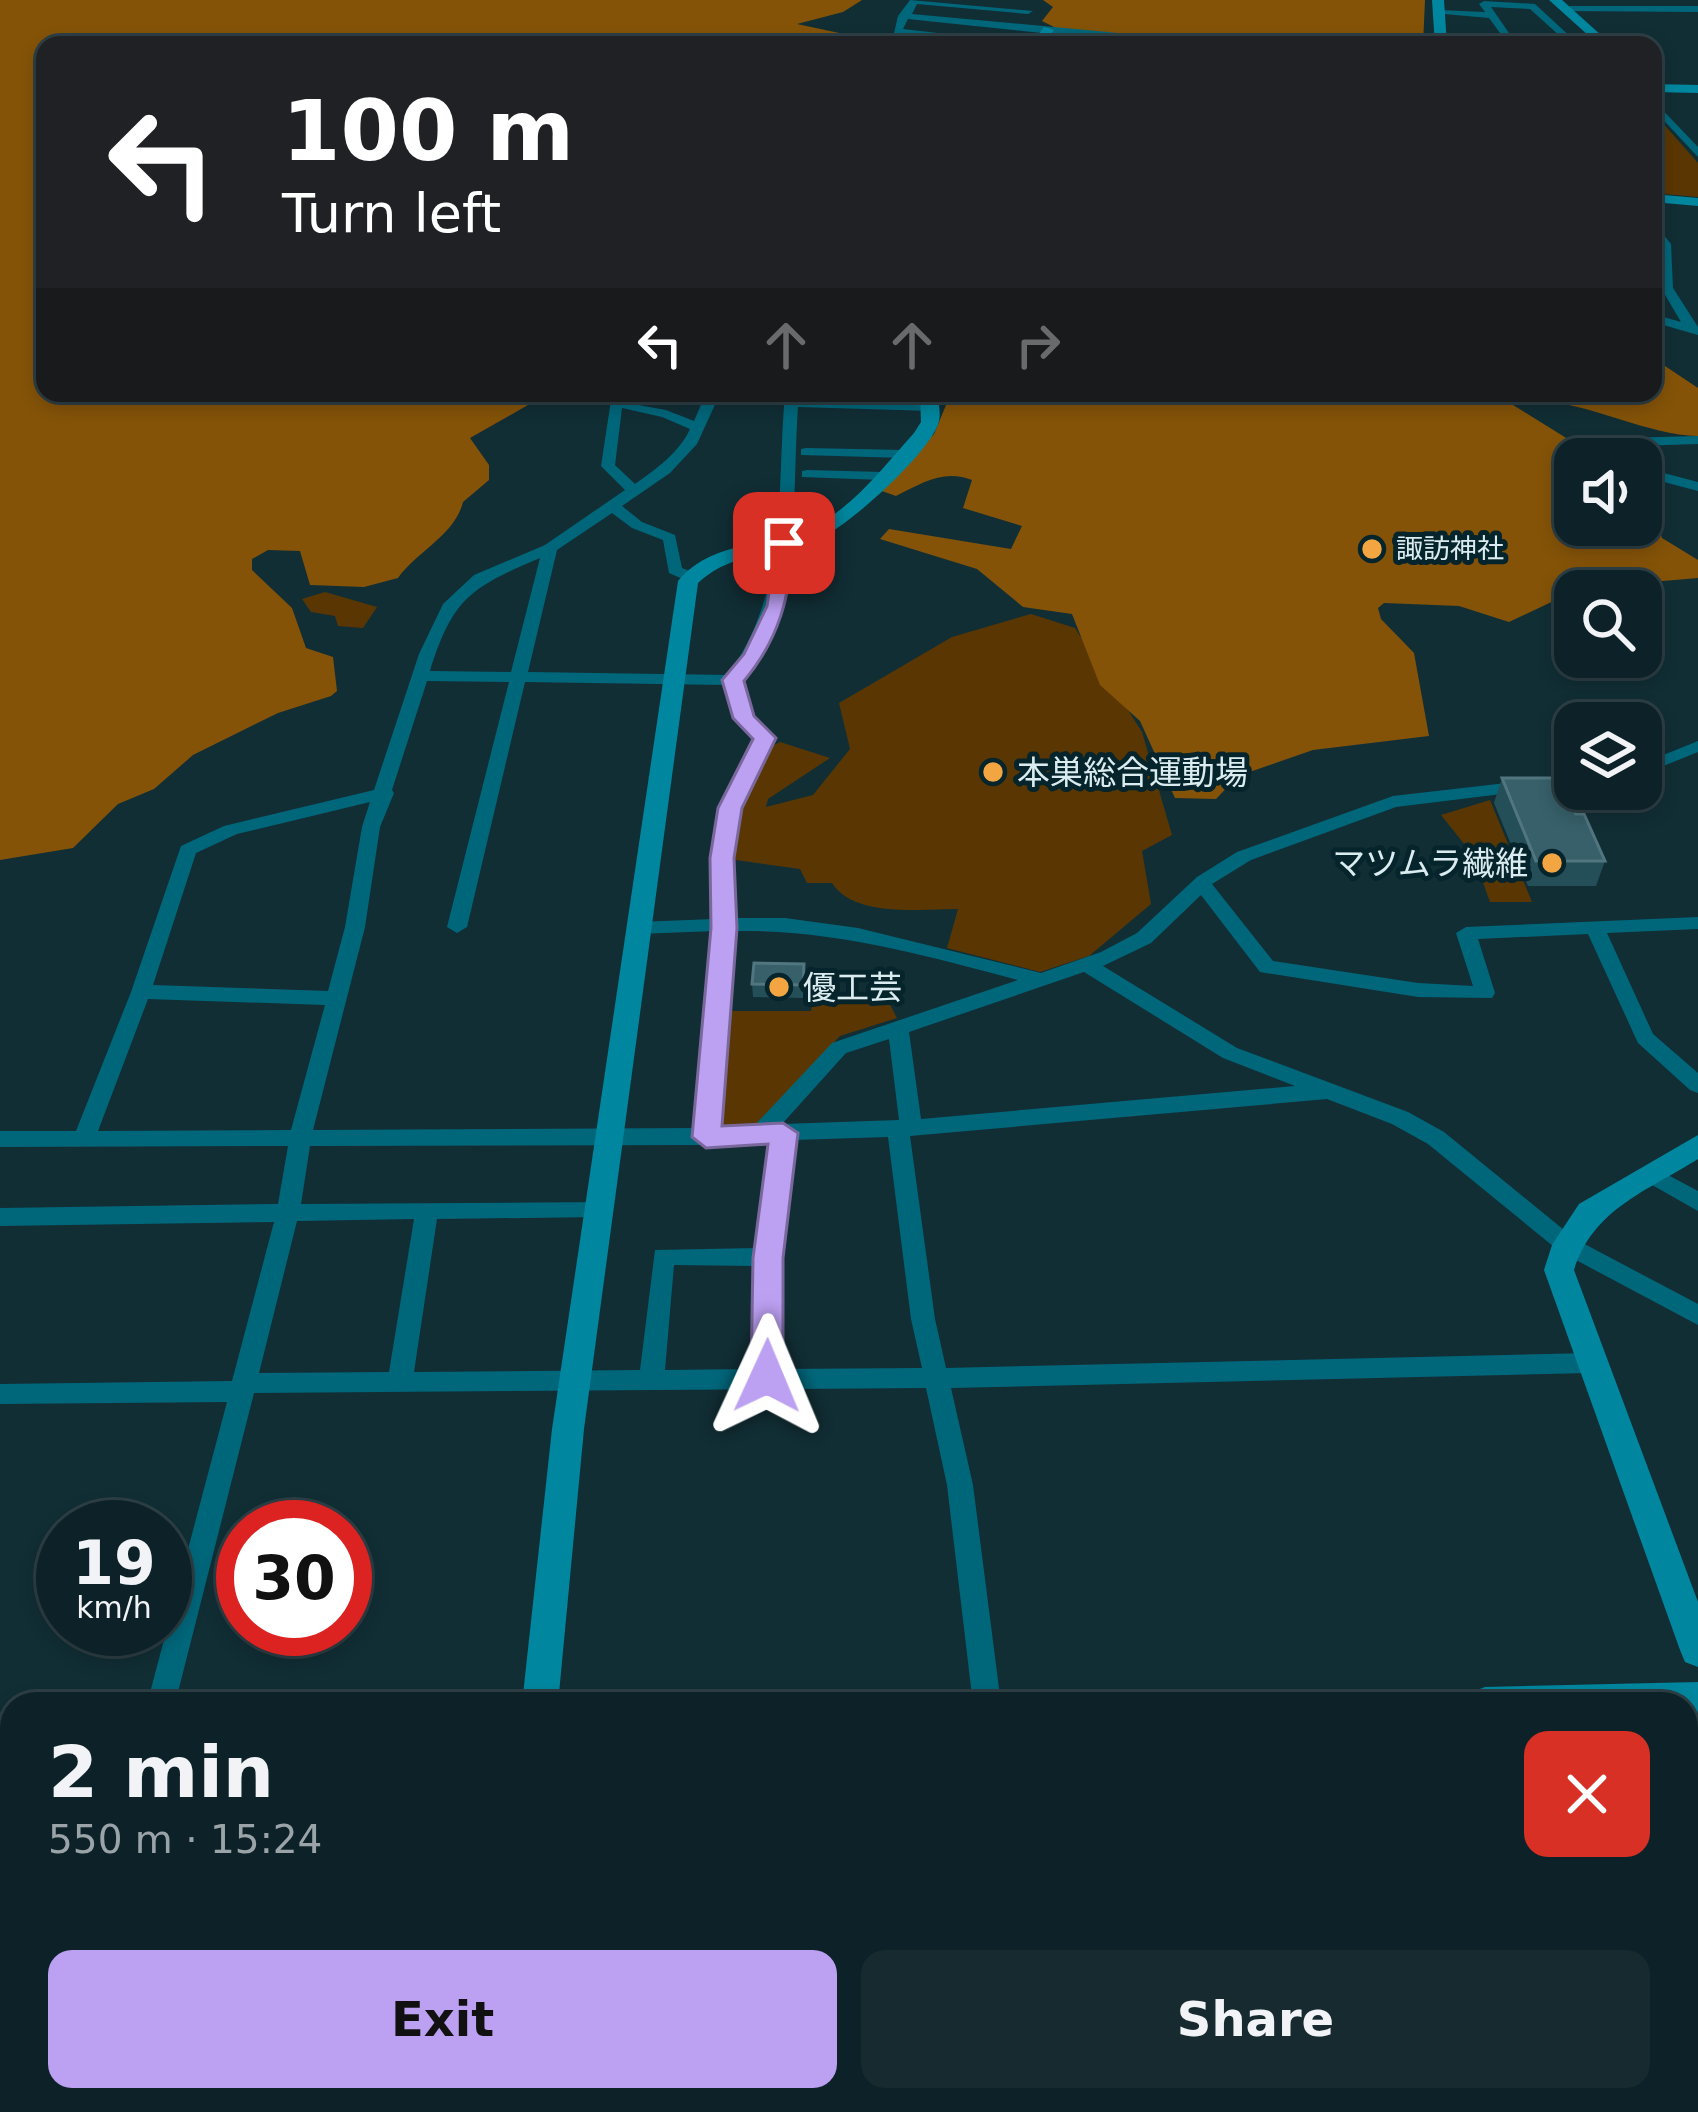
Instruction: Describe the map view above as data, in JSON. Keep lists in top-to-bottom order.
{
  "places": [
    "諏訪神社",
    "本巣総合運動場",
    "マツムラ繊維",
    "優工芸"
  ],
  "page": {
    "turn": ["100 m", "Turn left"],
    "speed": "19 km/h",
    "limit": "30",
    "heading": ["2 min", "550 m · 15:24"],
    "buttons": ["Exit", "Share"]
  }
}
